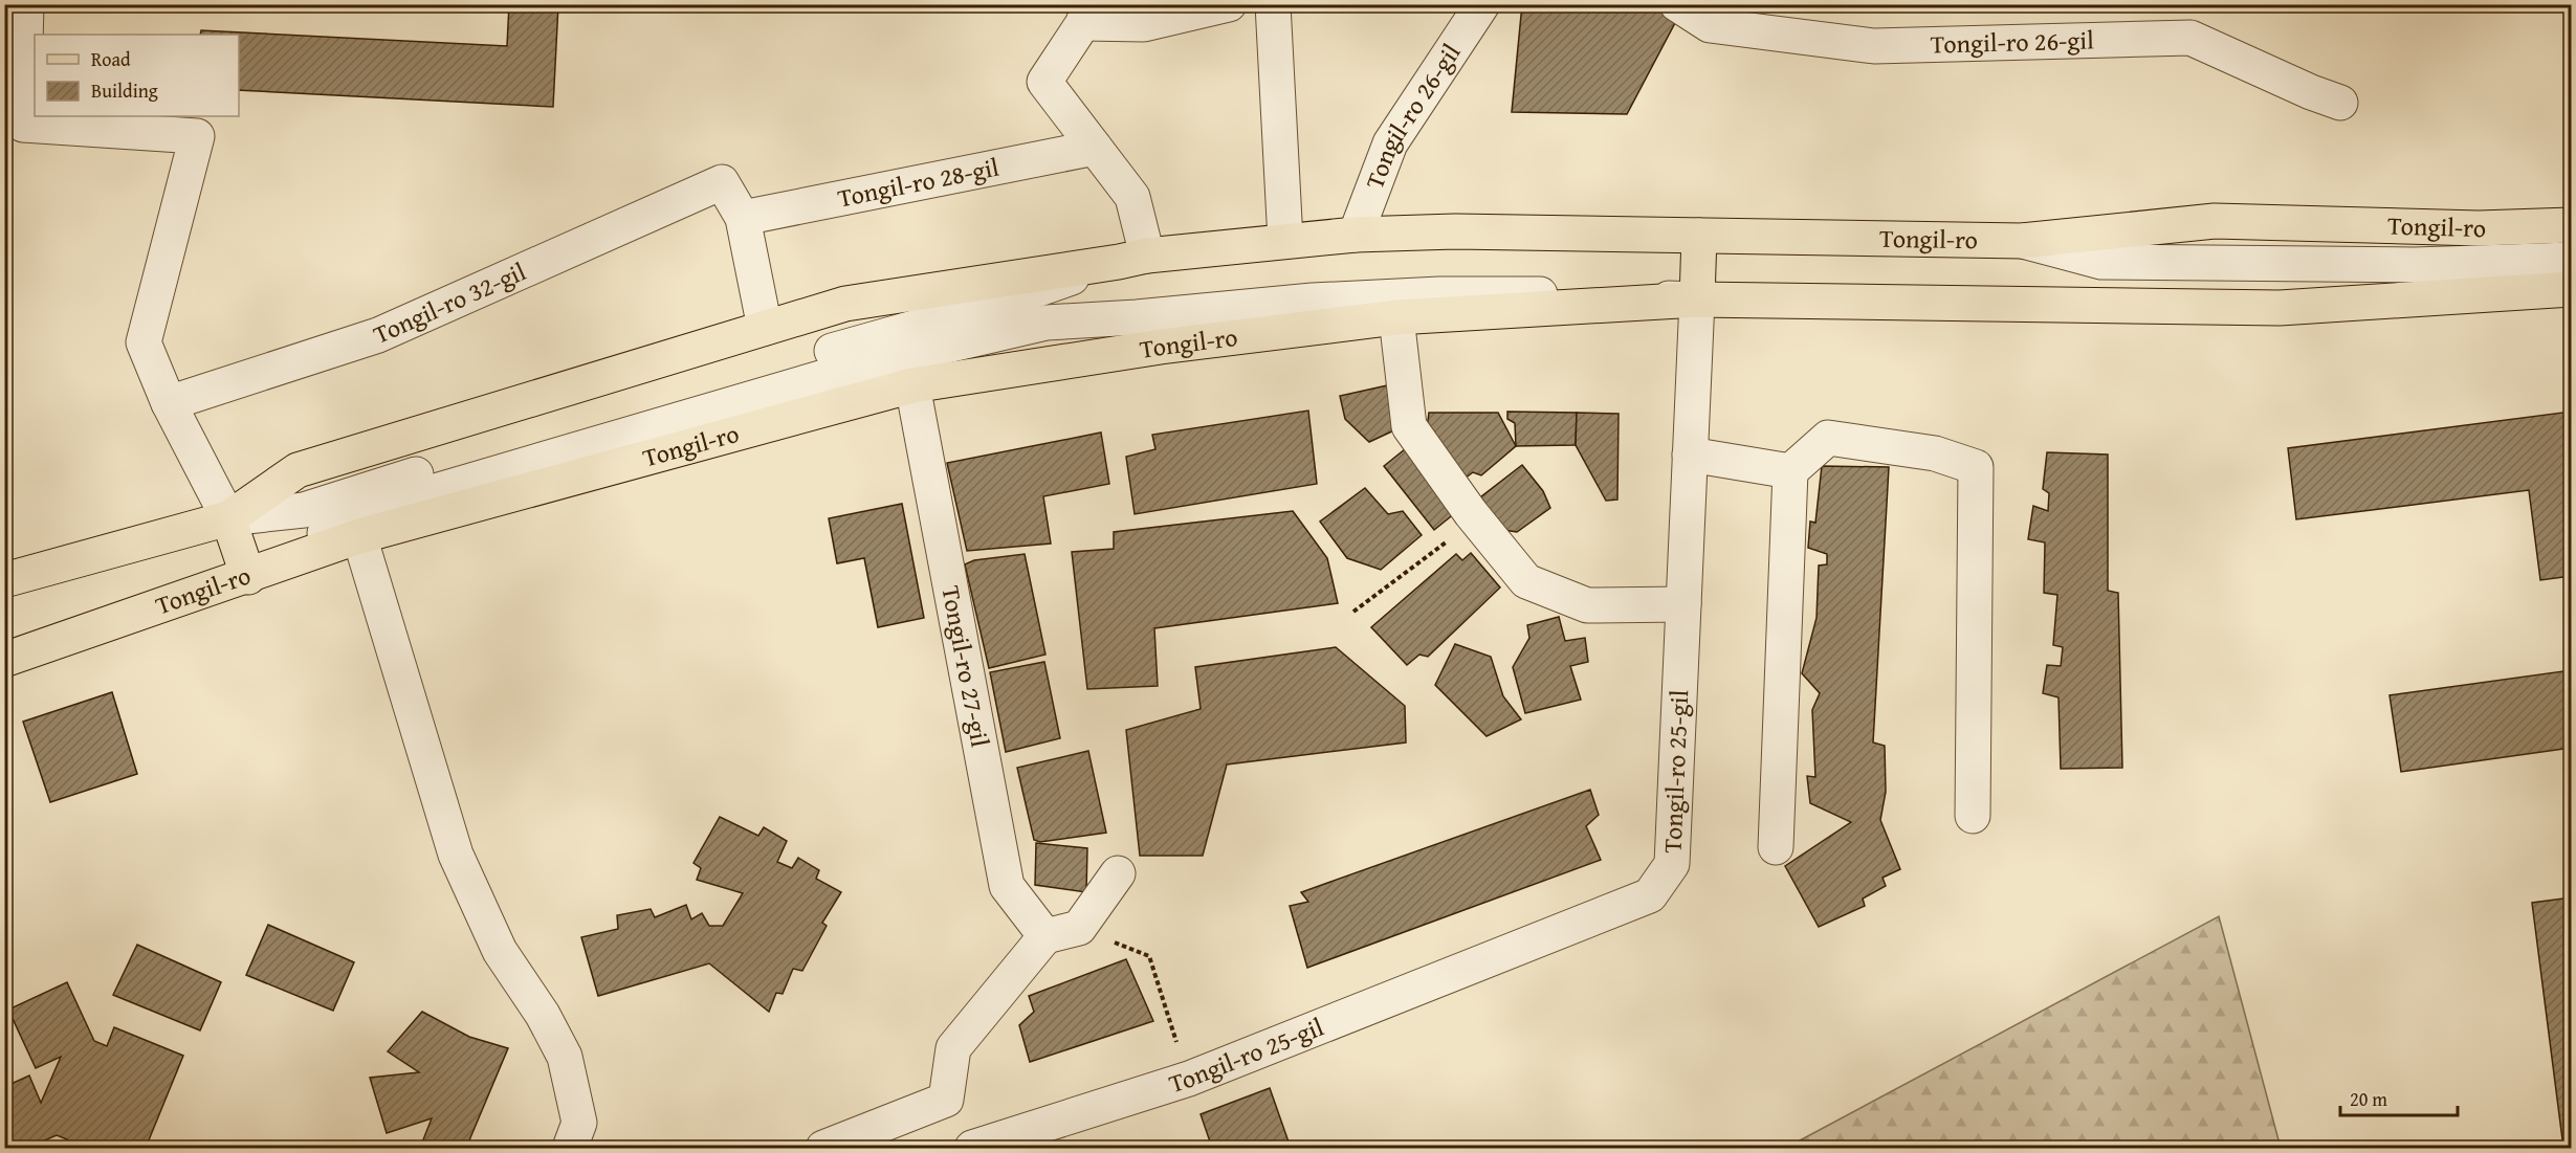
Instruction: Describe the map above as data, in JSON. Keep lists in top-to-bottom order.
{
  "streets": {
    "main road": ["Tongil-ro"],
    "street": [
      "Tongil-ro 26-gil",
      "Tongil-ro 28-gil",
      "Tongil-ro 32-gil",
      "Tongil-ro 27-gil",
      "Tongil-ro 25-gil"
    ]
  },
  "crossings": [
    ["Tongil-ro 26-gil", "Tongil-ro"],
    ["Tongil-ro 28-gil", "Tongil-ro 32-gil"],
    ["Tongil-ro", "Tongil-ro 27-gil"],
    ["Tongil-ro", "Tongil-ro 25-gil"]
  ],
  "legend": ["Road", "Building"],
  "scale_bar": "20 m"
}
